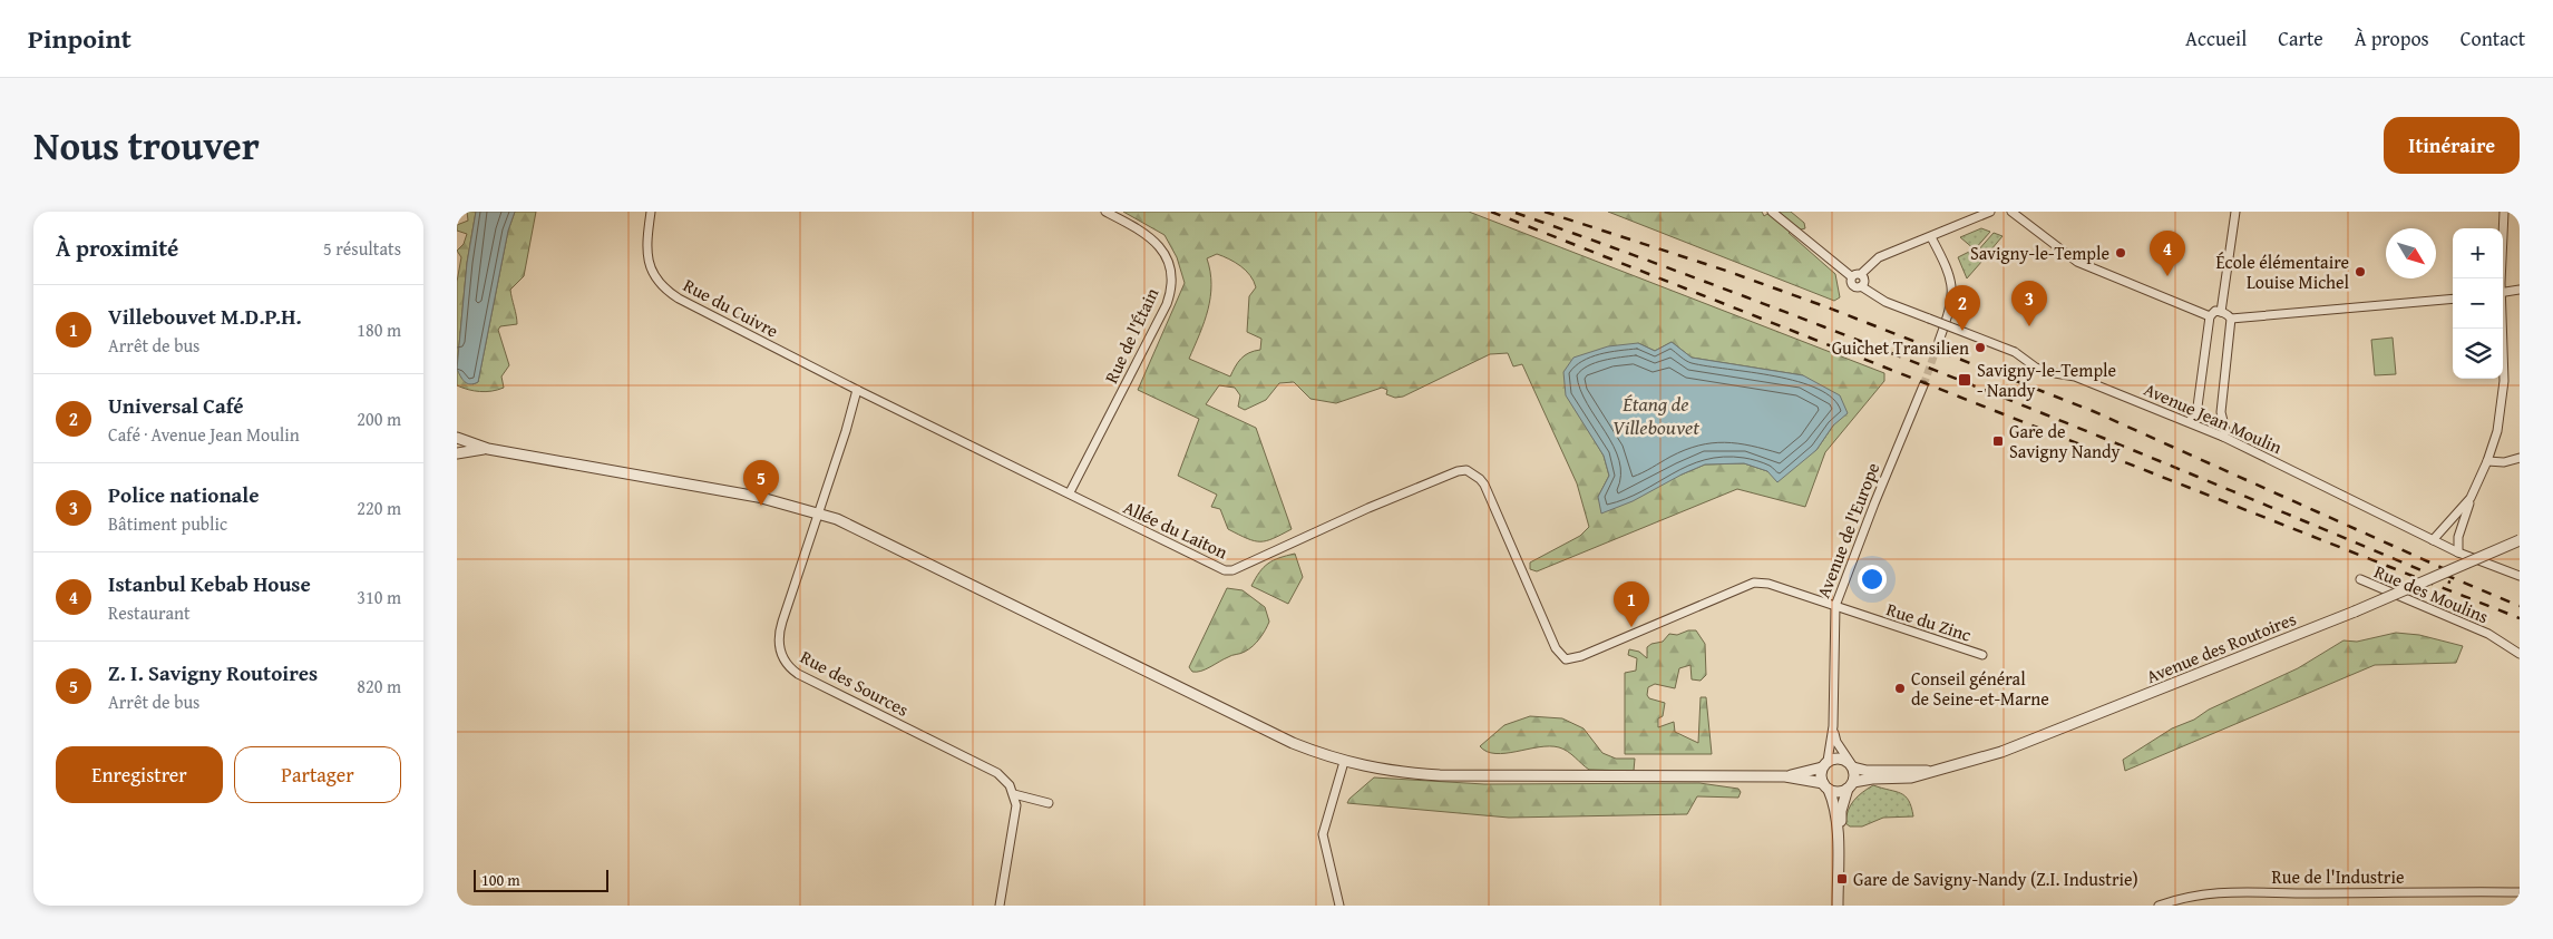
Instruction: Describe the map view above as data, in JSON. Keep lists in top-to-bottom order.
{
  "streets": {
    "street": [
      "Rue du Cuivre",
      "Rue de l'Étain",
      "Avenue Jean Moulin",
      "Allée du Laiton",
      "Avenue de l'Europe",
      "Rue des Moulins",
      "Rue du Zinc",
      "Avenue des Routoires",
      "Rue des Sources",
      "Rue de l'Industrie"
    ]
  },
  "crossings": [
    ["Rue du Cuivre", "Allée du Laiton"],
    ["Rue du Cuivre", "Rue des Sources"],
    ["Rue de l'Étain", "Allée du Laiton"],
    ["Allée du Laiton", "Rue du Zinc"],
    ["Allée du Laiton", "Rue des Sources"],
    ["Avenue de l'Europe", "Rue du Zinc"],
    ["Avenue de l'Europe", "Avenue des Routoires"]
  ],
  "water": ["Étang de Villebouvet"],
  "places": {
    "other": [
      "Savigny-le-Temple",
      "École élémentaire Louise Michel",
      "Guichet Transilien",
      "Conseil général de Seine-et-Marne"
    ],
    "transit": ["Savigny-le-Temple - Nandy", "Gare de Savigny Nandy", "Gare de Savigny-Nandy (Z.I. Industrie)"]
  },
  "scale_bar": "100 m",
  "north": "bottom right",
  "page": {
    "header": "Pinpoint",
    "nav": [
      "Accueil",
      "Carte",
      "À propos",
      "Contact"
    ],
    "title": "Nous trouver",
    "buttons": [
      "Itinéraire",
      ["Enregistrer", "Partager"]
    ],
    "heading": ["À proximité", "5 résultats"],
    "map_buttons": ["+", "−"],
    "pins": [
      "4",
      "3",
      "2",
      "5",
      "1"
    ],
    "list": [
      {
        "mark": "1",
        "name": "Villebouvet M.D.P.H.",
        "note": "Arrêt de bus",
        "value": "180 m"
      },
      {
        "mark": "2",
        "name": "Universal Café",
        "note": "Café · Avenue Jean Moulin",
        "value": "200 m"
      },
      {
        "mark": "3",
        "name": "Police nationale",
        "note": "Bâtiment public",
        "value": "220 m"
      },
      {
        "mark": "4",
        "name": "Istanbul Kebab House",
        "note": "Restaurant",
        "value": "310 m"
      },
      {
        "mark": "5",
        "name": "Z. I. Savigny Routoires",
        "note": "Arrêt de bus",
        "value": "820 m"
      }
    ],
    "scale": "100 m"
  }
}
